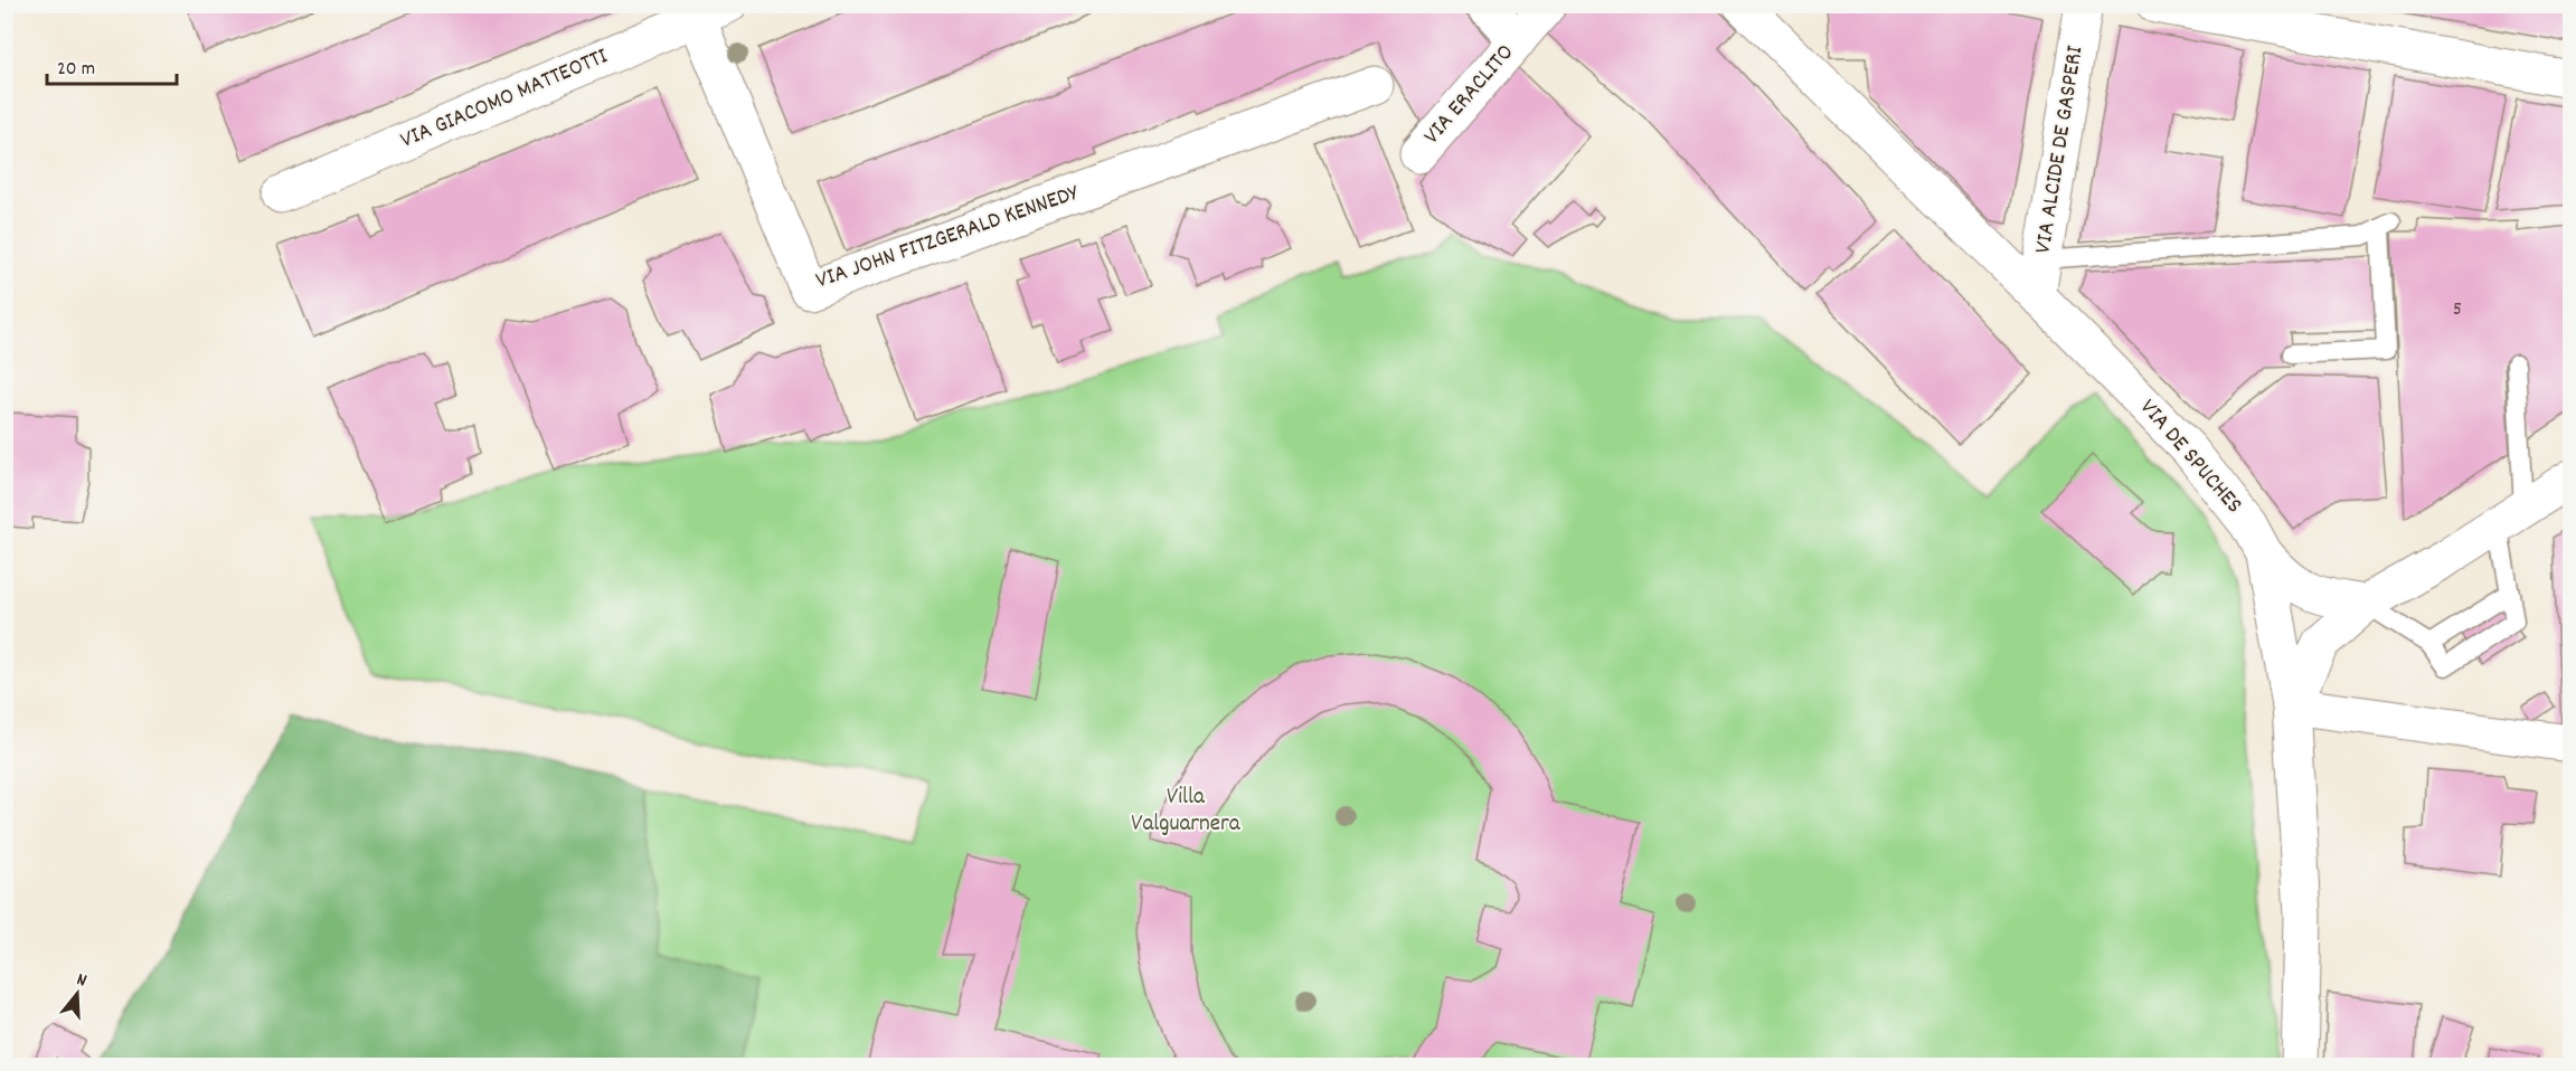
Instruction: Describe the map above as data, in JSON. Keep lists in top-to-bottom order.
{
  "streets": {
    "street": [
      "VIA ERACLITO",
      "VIA GIACOMO MATTEOTTI",
      "VIA ALCIDE DE GASPERI",
      "VIA JOHN FITZGERALD KENNEDY",
      "VIA DE SPUCHES"
    ]
  },
  "crossings": [
    ["VIA GIACOMO MATTEOTTI", "VIA JOHN FITZGERALD KENNEDY"],
    ["VIA ALCIDE DE GASPERI", "VIA DE SPUCHES"]
  ],
  "parks": ["Villa Valguarnera"],
  "house_numbers": ["5"],
  "scale_bar": "20 m",
  "north": "top"
}
